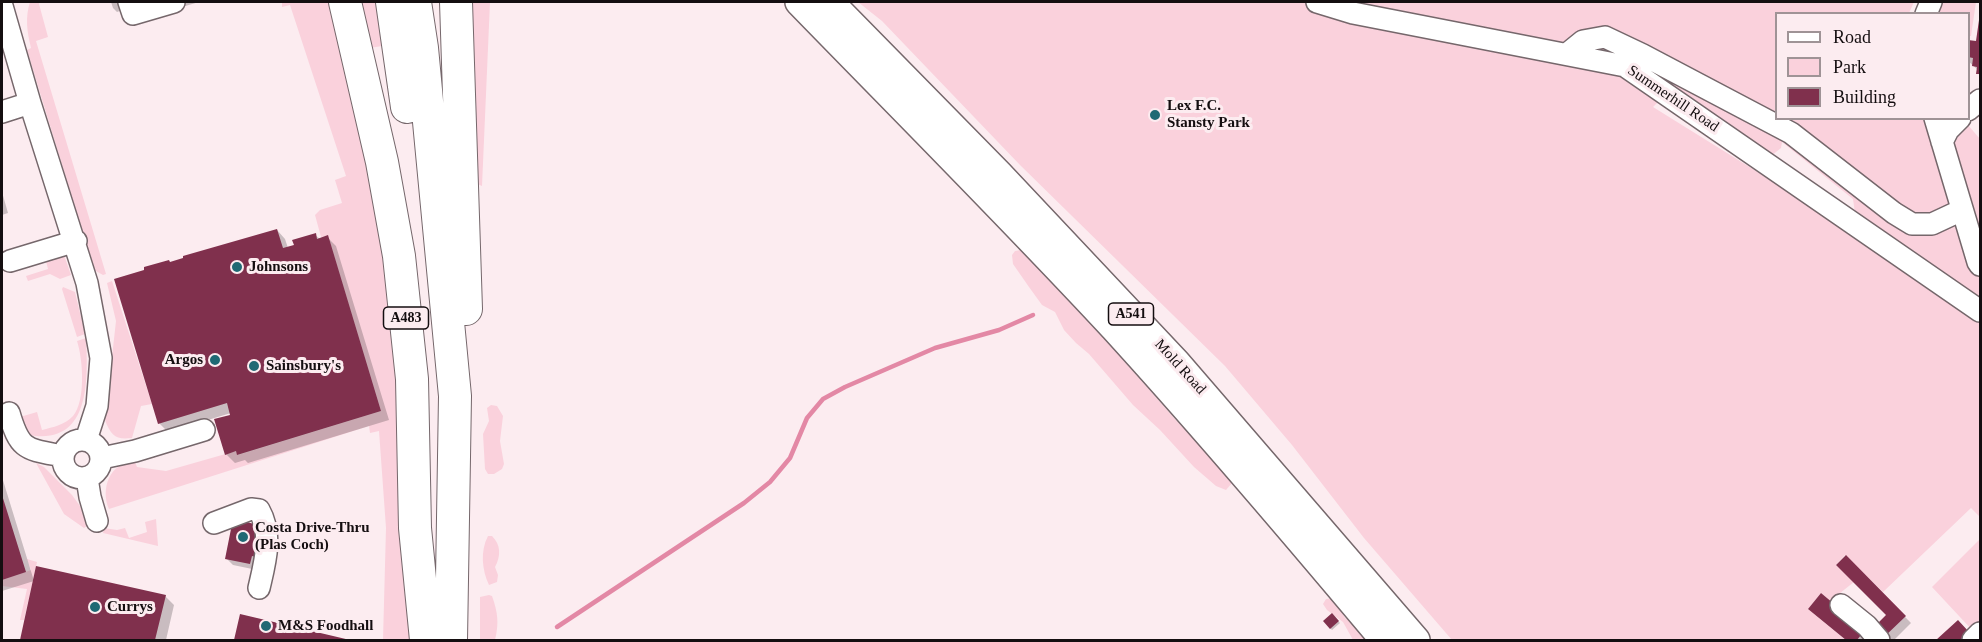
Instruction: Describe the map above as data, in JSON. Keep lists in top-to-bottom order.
{
  "streets": {
    "highway": ["A483"],
    "main road": ["A541", "Mold Road"],
    "street": ["Summerhill Road"]
  },
  "places": [
    "Lex F.C. Stansty Park",
    "Johnsons",
    "Argos",
    "Sainsbury's",
    "Costa Drive-Thru (Plas Coch)",
    "Currys",
    "M&S Foodhall"
  ],
  "legend": ["Road", "Park", "Building"]
}
